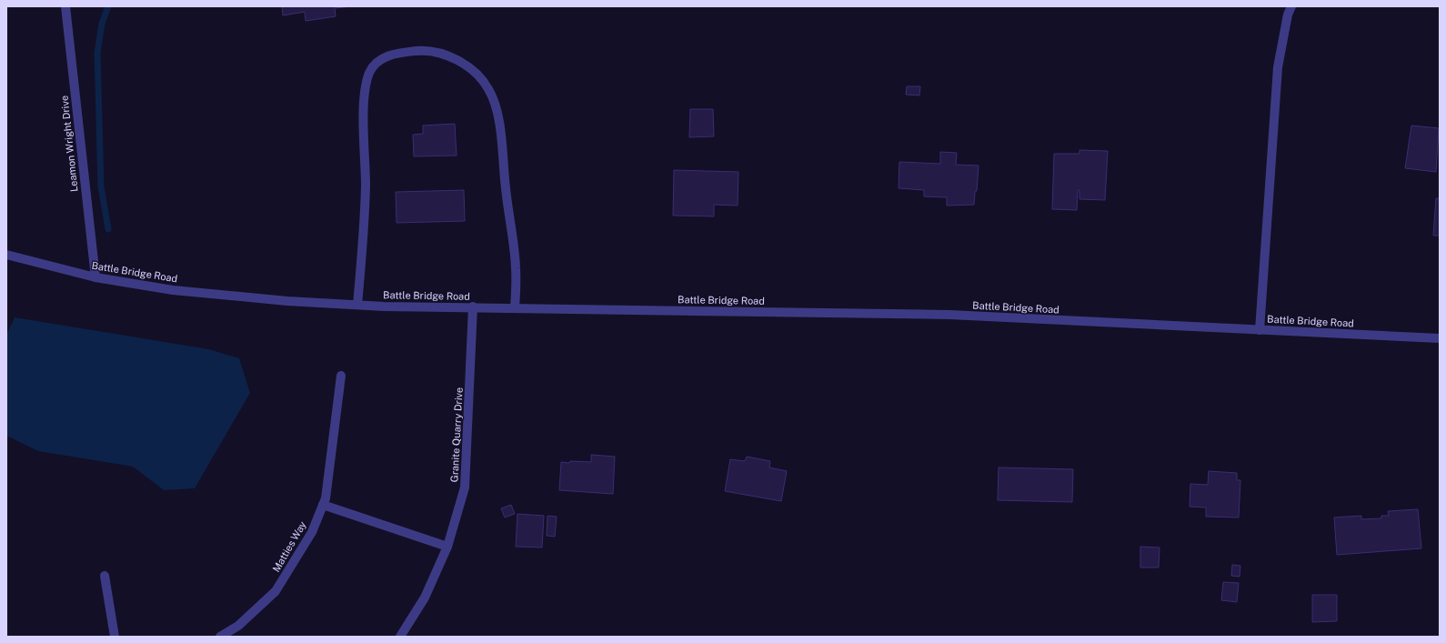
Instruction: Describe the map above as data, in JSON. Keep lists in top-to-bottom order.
{
  "streets": {
    "street": [
      "Leamon Wright Drive",
      "Battle Bridge Road",
      "Granite Quarry Drive",
      "Matties Way"
    ]
  },
  "crossings": [
    ["Leamon Wright Drive", "Battle Bridge Road"],
    ["Battle Bridge Road", "Granite Quarry Drive"]
  ]
}
